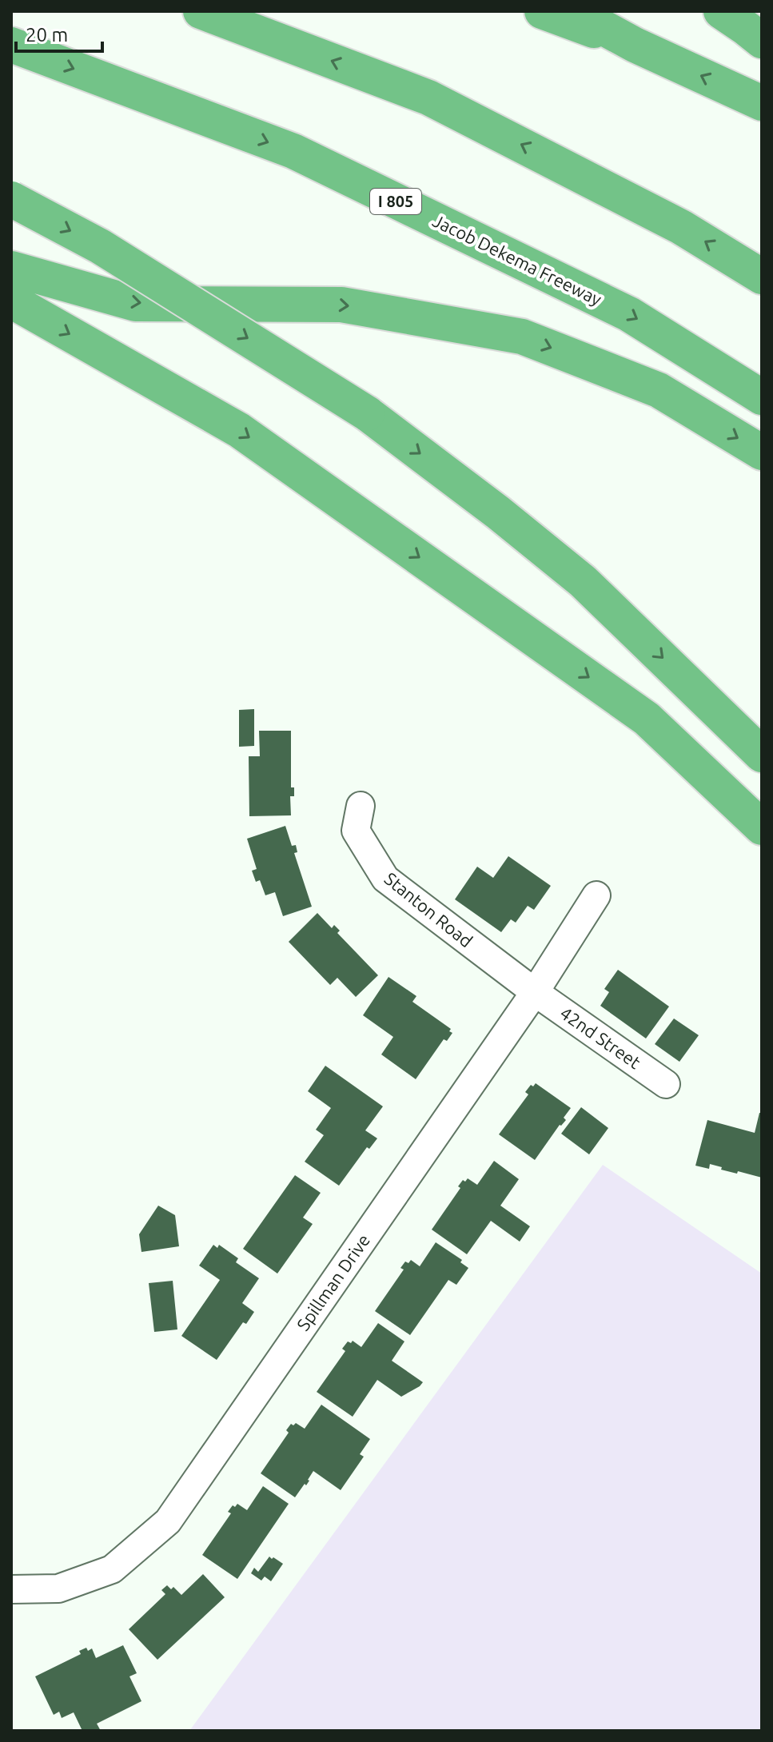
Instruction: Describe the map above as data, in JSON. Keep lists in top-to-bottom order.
{
  "streets": {
    "highway": ["I 805", "Jacob Dekema Freeway"],
    "street": ["Stanton Road", "42nd Street", "Spillman Drive"]
  },
  "crossings": [
    ["Stanton Road", "42nd Street"],
    ["Stanton Road", "Spillman Drive"],
    ["42nd Street", "Spillman Drive"]
  ],
  "scale_bar": "20 m"
}
